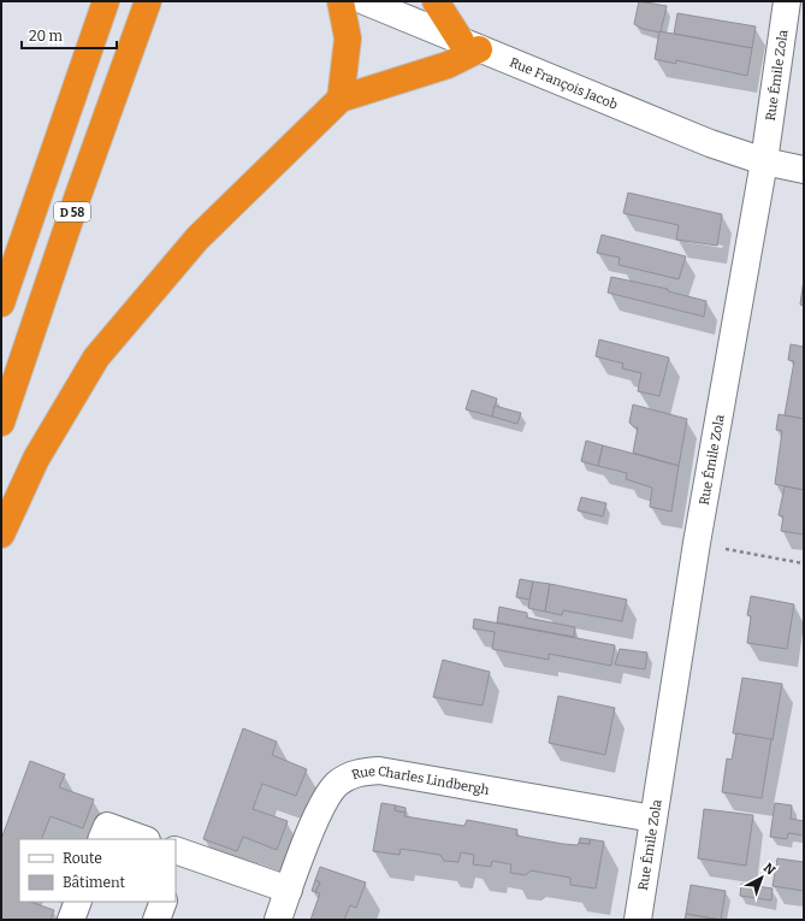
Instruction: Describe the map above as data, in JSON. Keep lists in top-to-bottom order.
{
  "streets": {
    "highway": ["D 58"],
    "street": ["Rue Émile Zola", "Rue François Jacob", "Rue Charles Lindbergh"]
  },
  "crossings": [
    ["Rue Émile Zola", "Rue François Jacob"],
    ["Rue Émile Zola", "Rue Charles Lindbergh"]
  ],
  "legend": ["Route", "Bâtiment"],
  "scale_bar": "20 m",
  "north": "top right"
}
